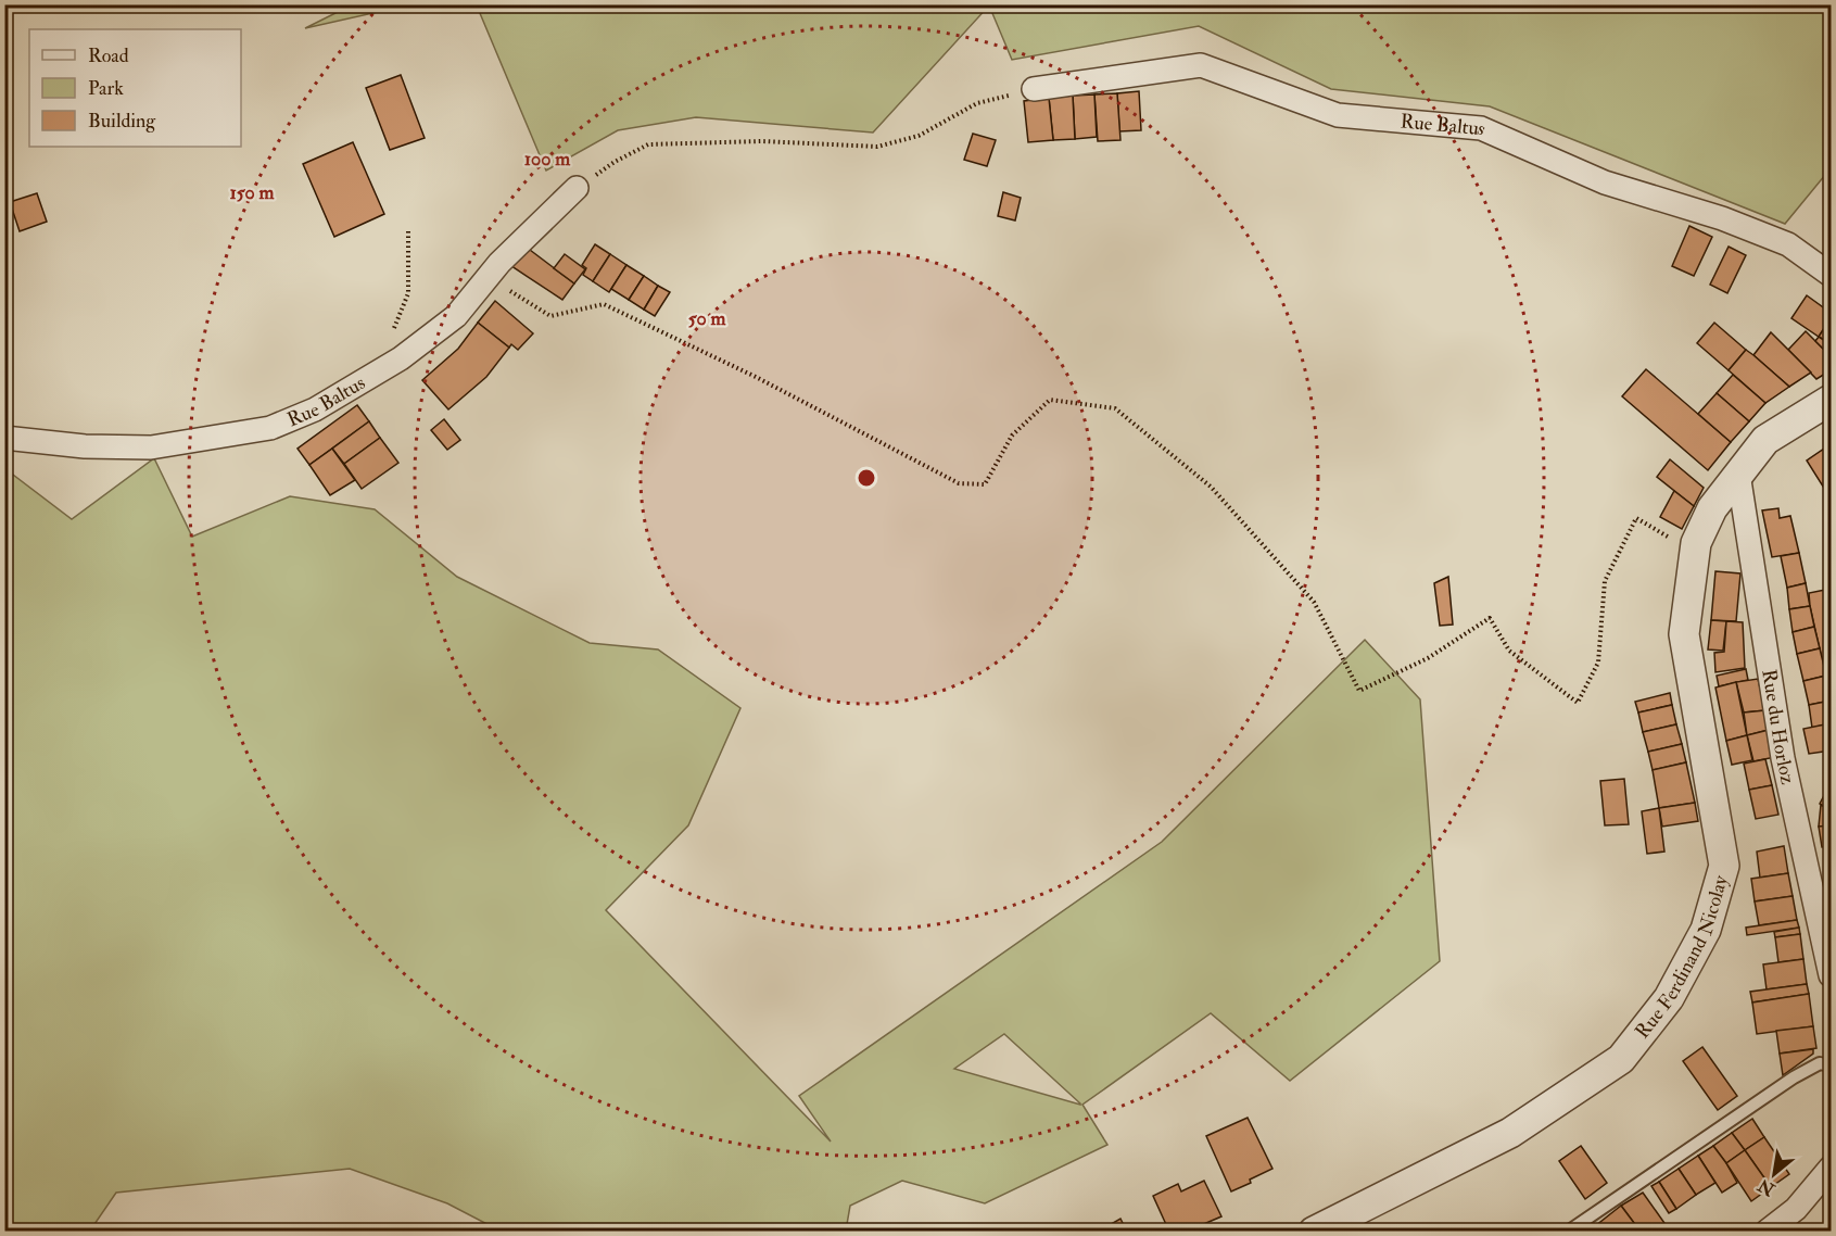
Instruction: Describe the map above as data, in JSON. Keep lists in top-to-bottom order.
{
  "streets": {
    "street": ["Rue Baltus", "Rue du Horloz", "Rue Ferdinand Nicolay"]
  },
  "crossings": [
    ["Rue du Horloz", "Rue Ferdinand Nicolay"]
  ],
  "legend": ["Road", "Park", "Building"],
  "north": "bottom left",
  "rings": ["100 m", "150 m", "50 m"]
}
